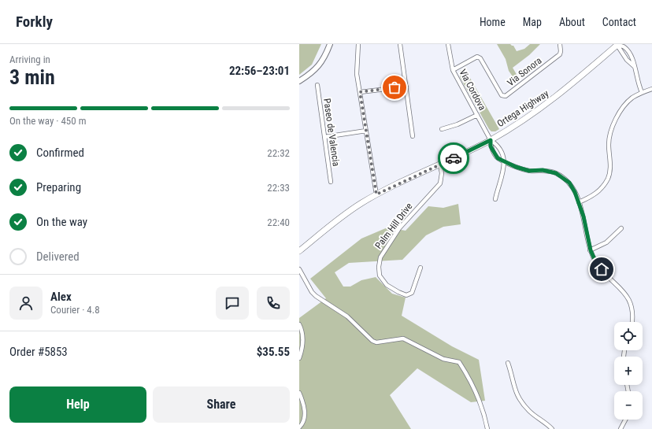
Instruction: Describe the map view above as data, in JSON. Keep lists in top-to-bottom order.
{
  "streets": {
    "main road": ["Ortega Highway"],
    "street": [
      "Via Sonora",
      "Via Cordova",
      "Paseo de Valencia",
      "Palm Hill Drive"
    ]
  },
  "crossings": [
    ["Via Sonora", "Via Cordova"],
    ["Via Cordova", "Ortega Highway"],
    ["Ortega Highway", "Palm Hill Drive"]
  ],
  "page": {
    "header": "Forkly",
    "nav": [
      "Home",
      "Map",
      "About",
      "Contact"
    ],
    "heading": ["3 min", "Arriving in", "22:56–23:01"],
    "panel": [
      "Alex",
      "Courier · 4.8",
      "Order #5853",
      "$35.55"
    ],
    "bar": "On the way · 450 m",
    "list": [
      ["Confirmed", "22:32"],
      ["Preparing", "22:33"],
      ["On the way", "22:40"],
      "Delivered"
    ],
    "map_buttons": ["+", "−"],
    "buttons": ["Help", "Share"]
  }
}
